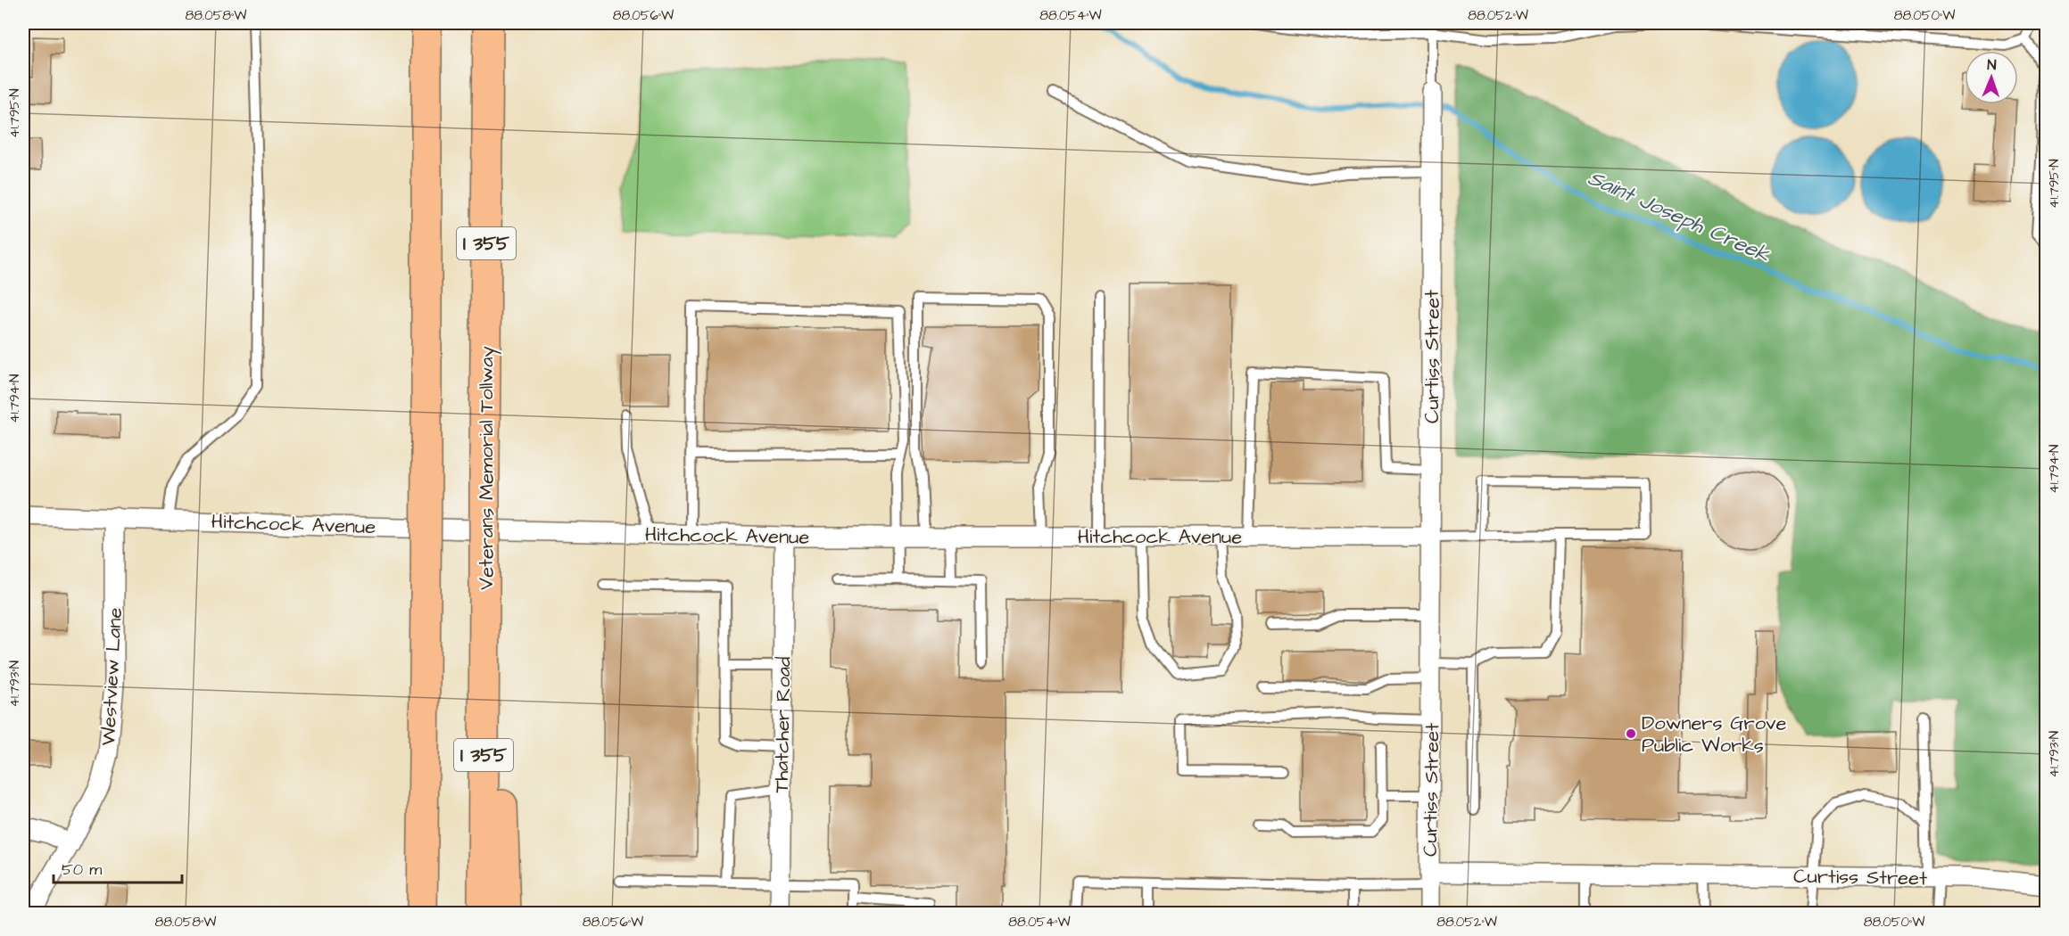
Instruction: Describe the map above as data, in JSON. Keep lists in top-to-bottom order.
{
  "streets": {
    "highway": ["I 355", "Veterans Memorial Tollway"],
    "street": [
      "Curtiss Street",
      "Hitchcock Avenue",
      "Westview Lane",
      "Thatcher Road"
    ]
  },
  "crossings": [
    ["Curtiss Street", "Hitchcock Avenue"],
    ["Hitchcock Avenue", "Westview Lane"],
    ["Hitchcock Avenue", "Thatcher Road"]
  ],
  "water": ["Saint Joseph Creek"],
  "places": ["Downers Grove Public Works"],
  "scale_bar": "50 m",
  "north": "top",
  "coordinates": [
    "88.058°W",
    "88.056°W",
    "88.054°W",
    "88.052°W",
    "88.050°W",
    "41.795°N",
    "41.794°N",
    "41.793°N"
  ]
}
